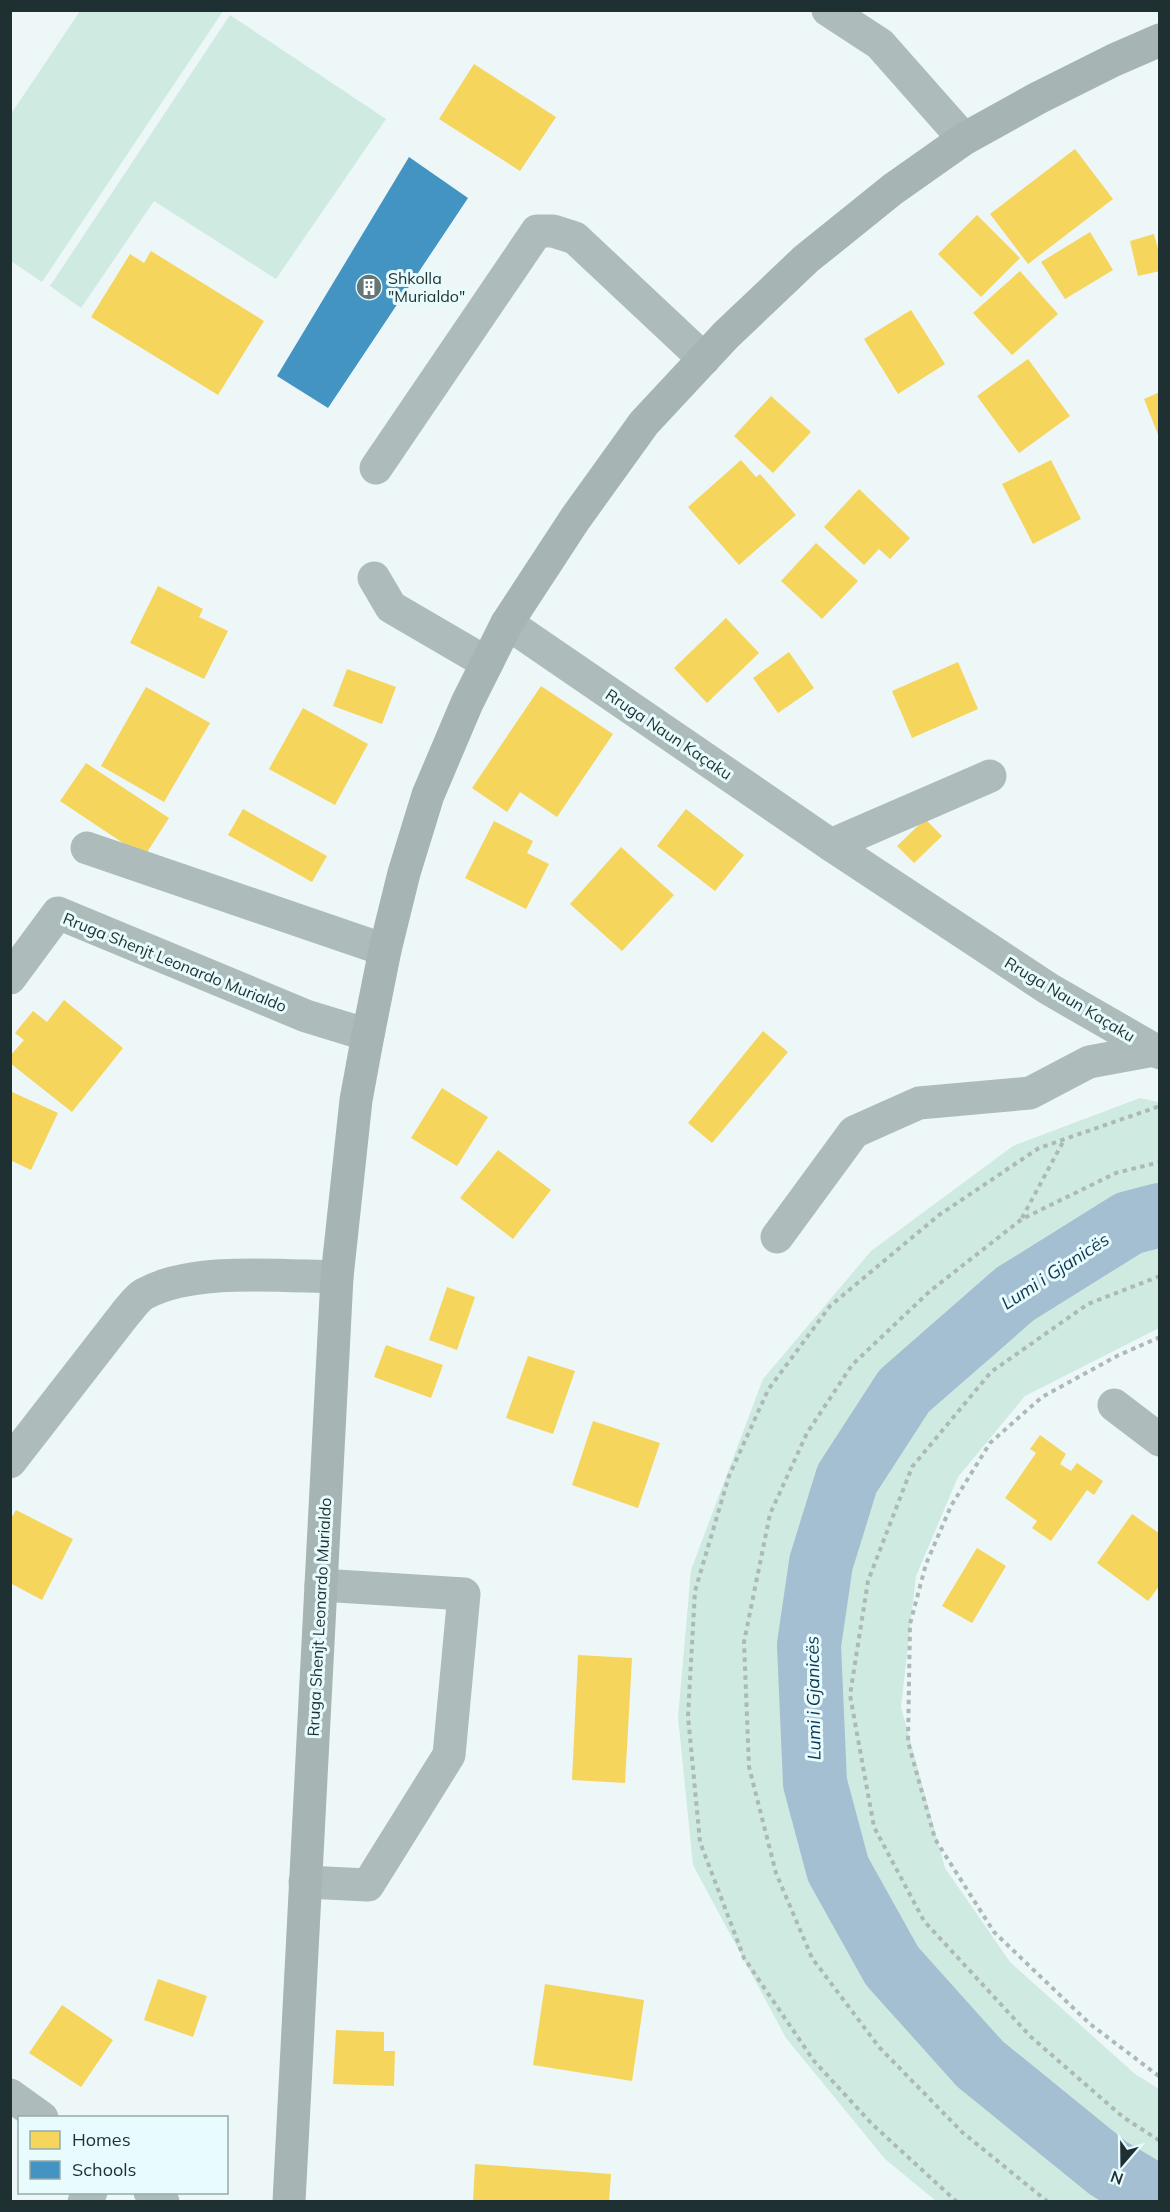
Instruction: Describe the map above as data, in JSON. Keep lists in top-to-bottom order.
{
  "streets": {
    "main road": ["Rruga Shenjt Leonardo Murialdo"],
    "street": ["Rruga Naun Kaçaku"]
  },
  "crossings": [
    ["Rruga Naun Kaçaku", "Rruga Shenjt Leonardo Murialdo"]
  ],
  "water": ["Lumi i Gjanicës"],
  "places": {
    "building": ["Shkolla \"Murialdo\""]
  },
  "legend": ["Homes", "Schools"],
  "north": "bottom"
}
